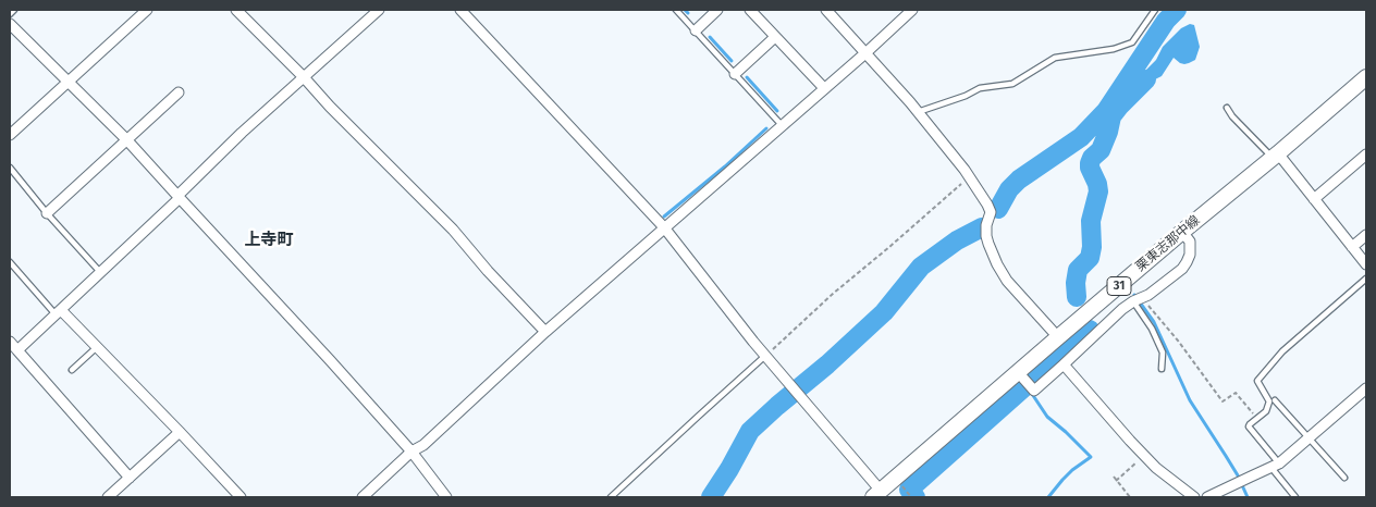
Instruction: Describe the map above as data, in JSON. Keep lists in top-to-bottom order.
{
  "streets": {
    "main road": ["栗東志那中線", "31"]
  },
  "districts": ["上寺町"]
}
